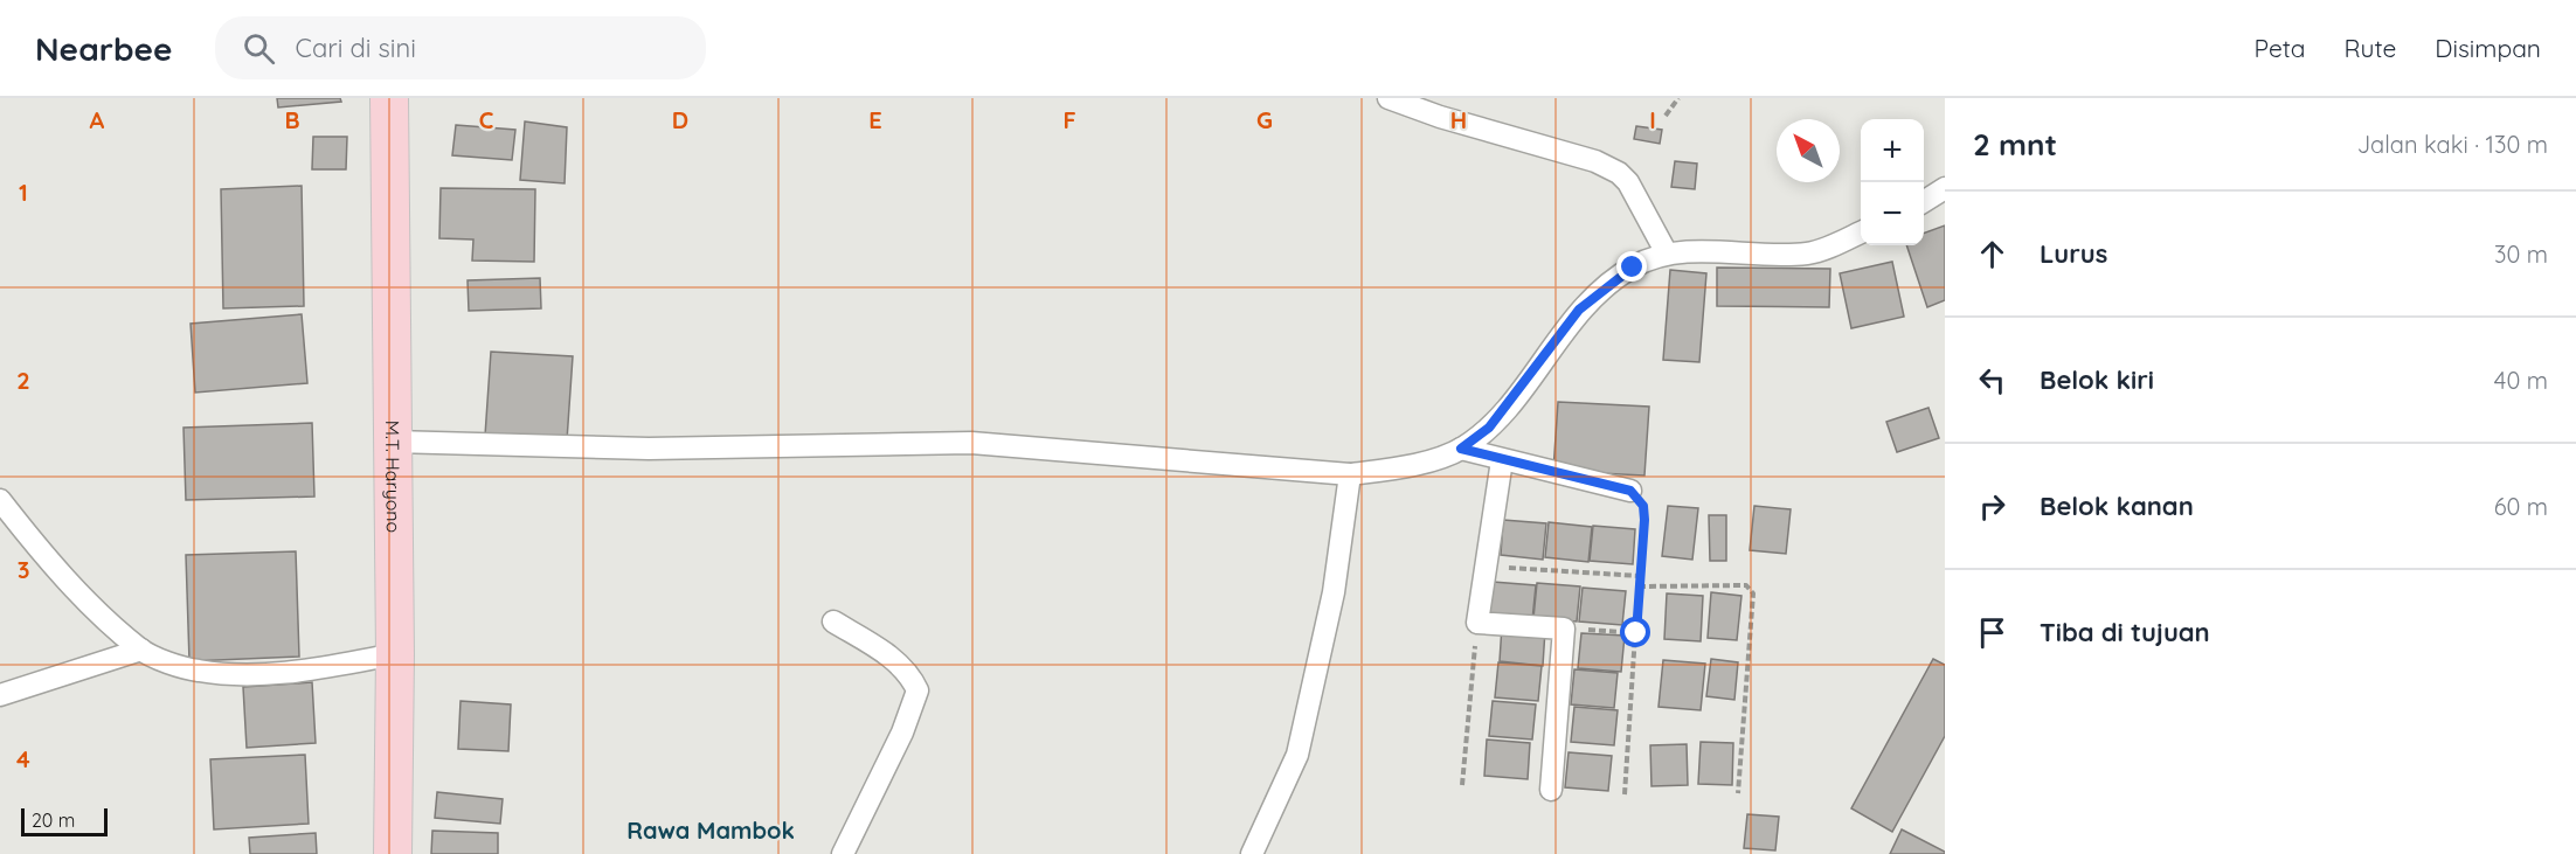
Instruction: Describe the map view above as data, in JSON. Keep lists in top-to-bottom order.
{
  "streets": {
    "highway": ["M.T. Haryono"]
  },
  "districts": ["Rawa Mambok"],
  "scale_bar": "20 m",
  "north": "top left",
  "page": {
    "header": "Nearbee",
    "search": "Cari di sini",
    "nav": ["Peta", "Rute", "Disimpan"],
    "heading": ["2 mnt", "Jalan kaki · 130 m"],
    "map_buttons": ["+", "−"],
    "list": [
      ["Lurus", "30 m"],
      ["Belok kiri", "40 m"],
      ["Belok kanan", "60 m"],
      "Tiba di tujuan"
    ],
    "scale": "20 m"
  },
  "grid": {
    "columns": [
      "A",
      "B",
      "C",
      "D",
      "E",
      "F",
      "G",
      "H",
      "I"
    ],
    "rows": [
      "1",
      "2",
      "3",
      "4"
    ]
  }
}
